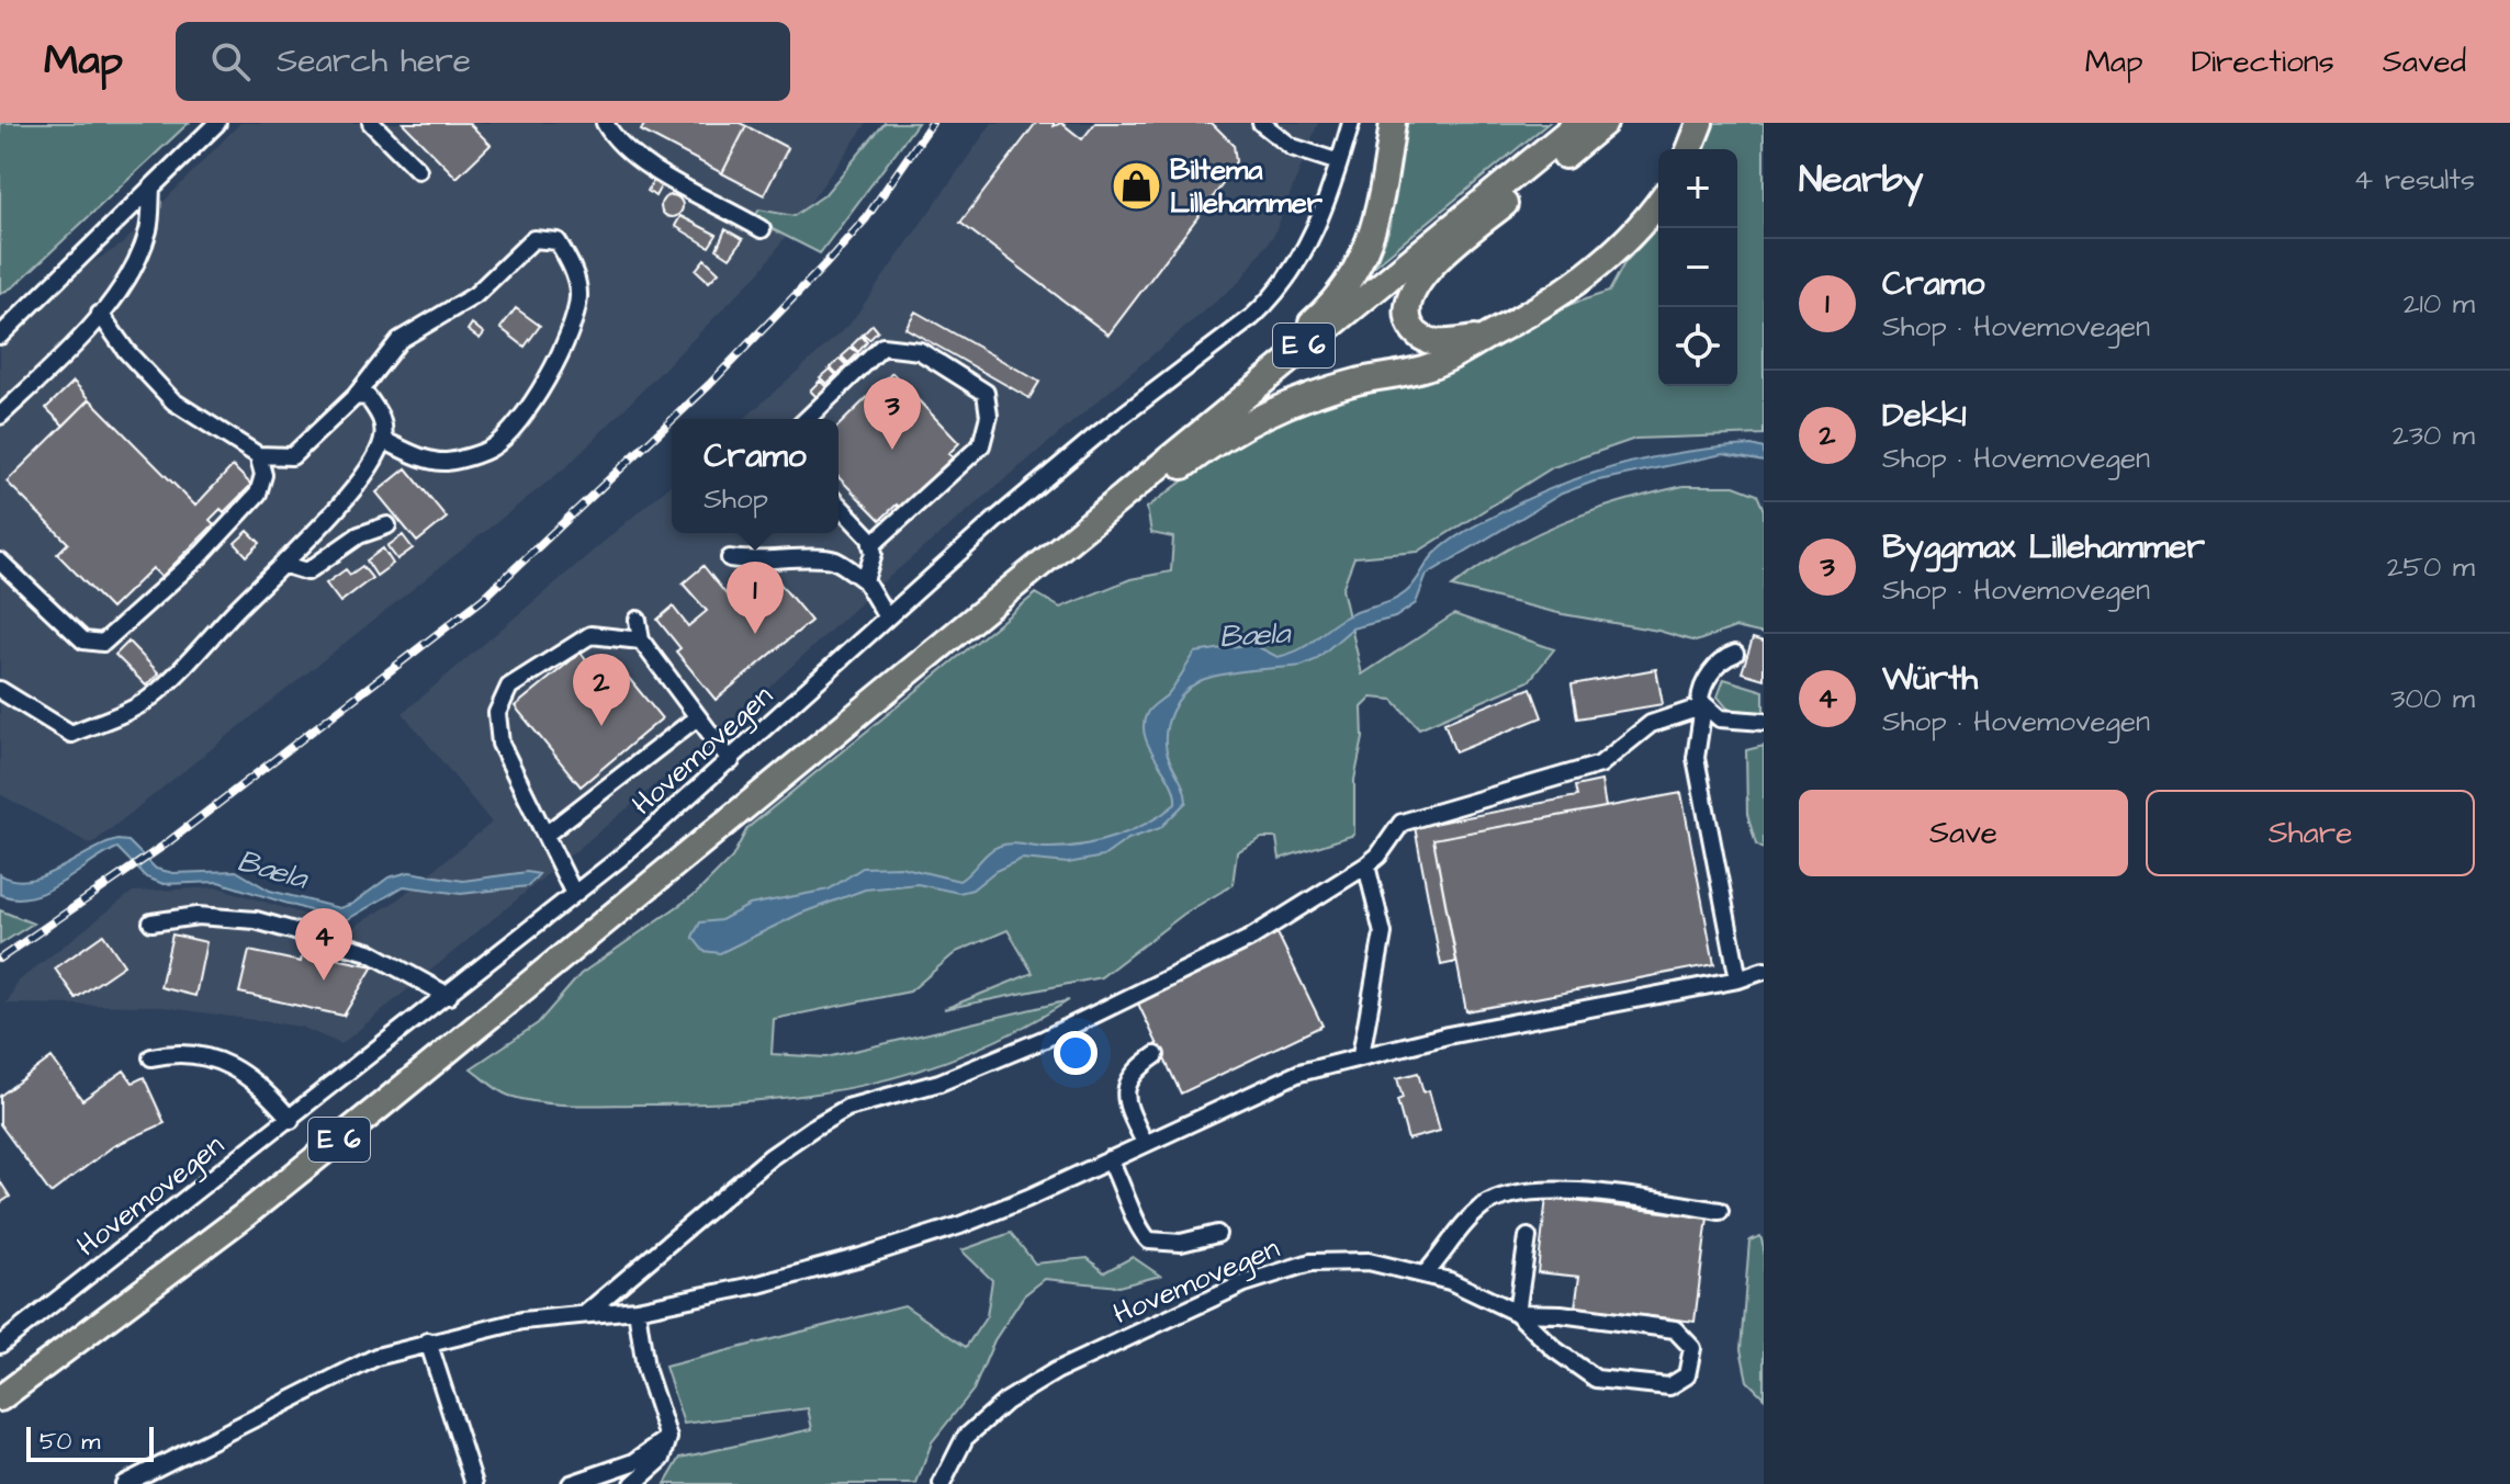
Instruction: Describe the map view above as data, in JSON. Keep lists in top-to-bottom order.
{
  "streets": {
    "highway": ["E 6"],
    "street": ["Hovemovegen"]
  },
  "water": ["Bæla"],
  "places": {
    "shop": ["Biltema Lillehammer"]
  },
  "scale_bar": "50 m",
  "page": {
    "header": "Map",
    "search": "Search here",
    "nav": ["Map", "Directions", "Saved"],
    "heading": ["Nearby", "4 results"],
    "map_buttons": ["+", "−"],
    "list": [
      {
        "mark": "1",
        "name": "Cramo",
        "note": "Shop · Hovemovegen",
        "value": "210 m"
      },
      {
        "mark": "2",
        "name": "Dekk1",
        "note": "Shop · Hovemovegen",
        "value": "230 m"
      },
      {
        "mark": "3",
        "name": "Byggmax Lillehammer",
        "note": "Shop · Hovemovegen",
        "value": "250 m"
      },
      {
        "mark": "4",
        "name": "Würth",
        "note": "Shop · Hovemovegen",
        "value": "300 m"
      }
    ],
    "pins": [
      "3",
      "1",
      "2",
      "4"
    ],
    "popup": ["Cramo", "Shop"],
    "buttons": ["Save", "Share"],
    "scale": "50 m"
  }
}
